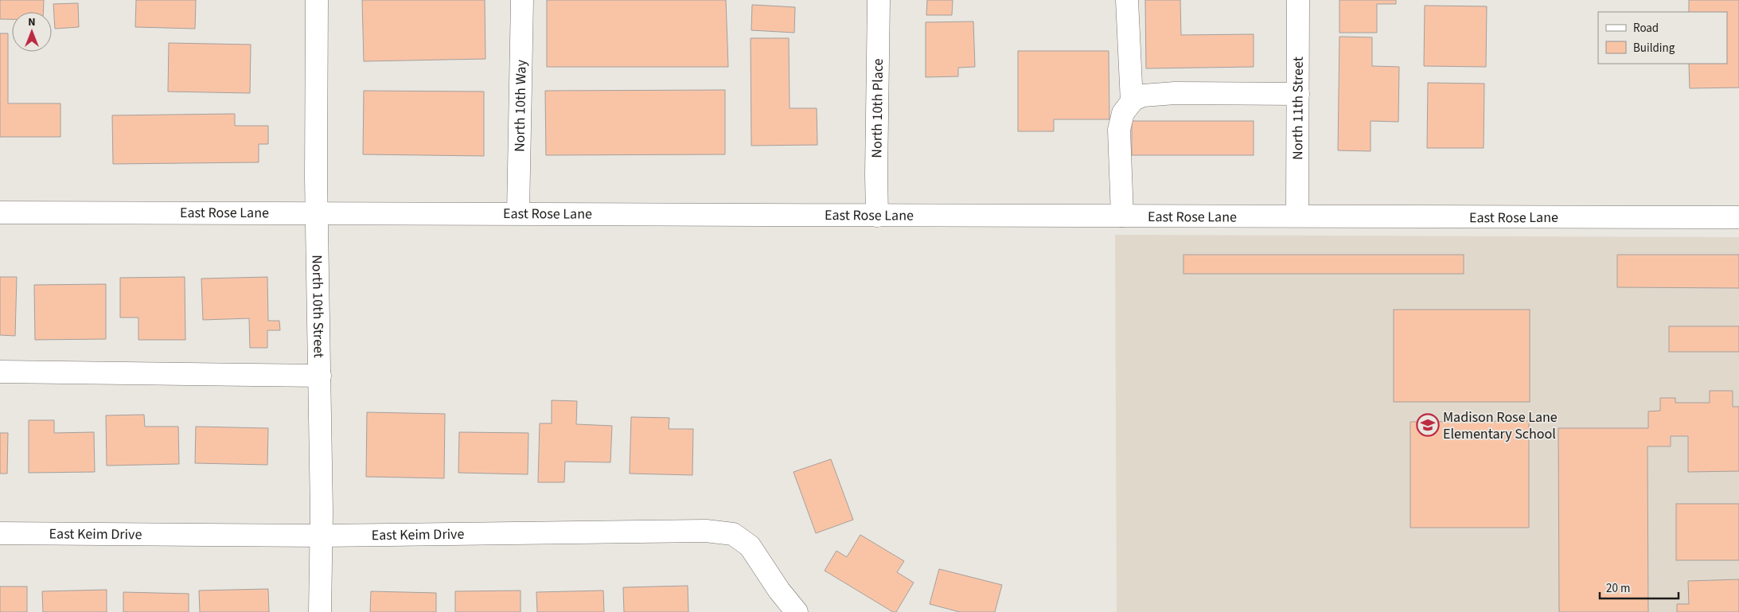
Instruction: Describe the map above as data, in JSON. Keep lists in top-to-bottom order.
{
  "streets": {
    "street": [
      "North 10th Way",
      "North 10th Place",
      "North 11th Street",
      "East Rose Lane",
      "North 10th Street",
      "East Keim Drive"
    ]
  },
  "crossings": [
    ["North 10th Way", "East Rose Lane"],
    ["North 10th Place", "East Rose Lane"],
    ["North 11th Street", "East Rose Lane"],
    ["East Rose Lane", "North 10th Street"],
    ["North 10th Street", "East Keim Drive"]
  ],
  "places": {
    "school or university": ["Madison Rose Lane Elementary School"]
  },
  "legend": ["Road", "Building"],
  "scale_bar": "20 m",
  "north": "top"
}
